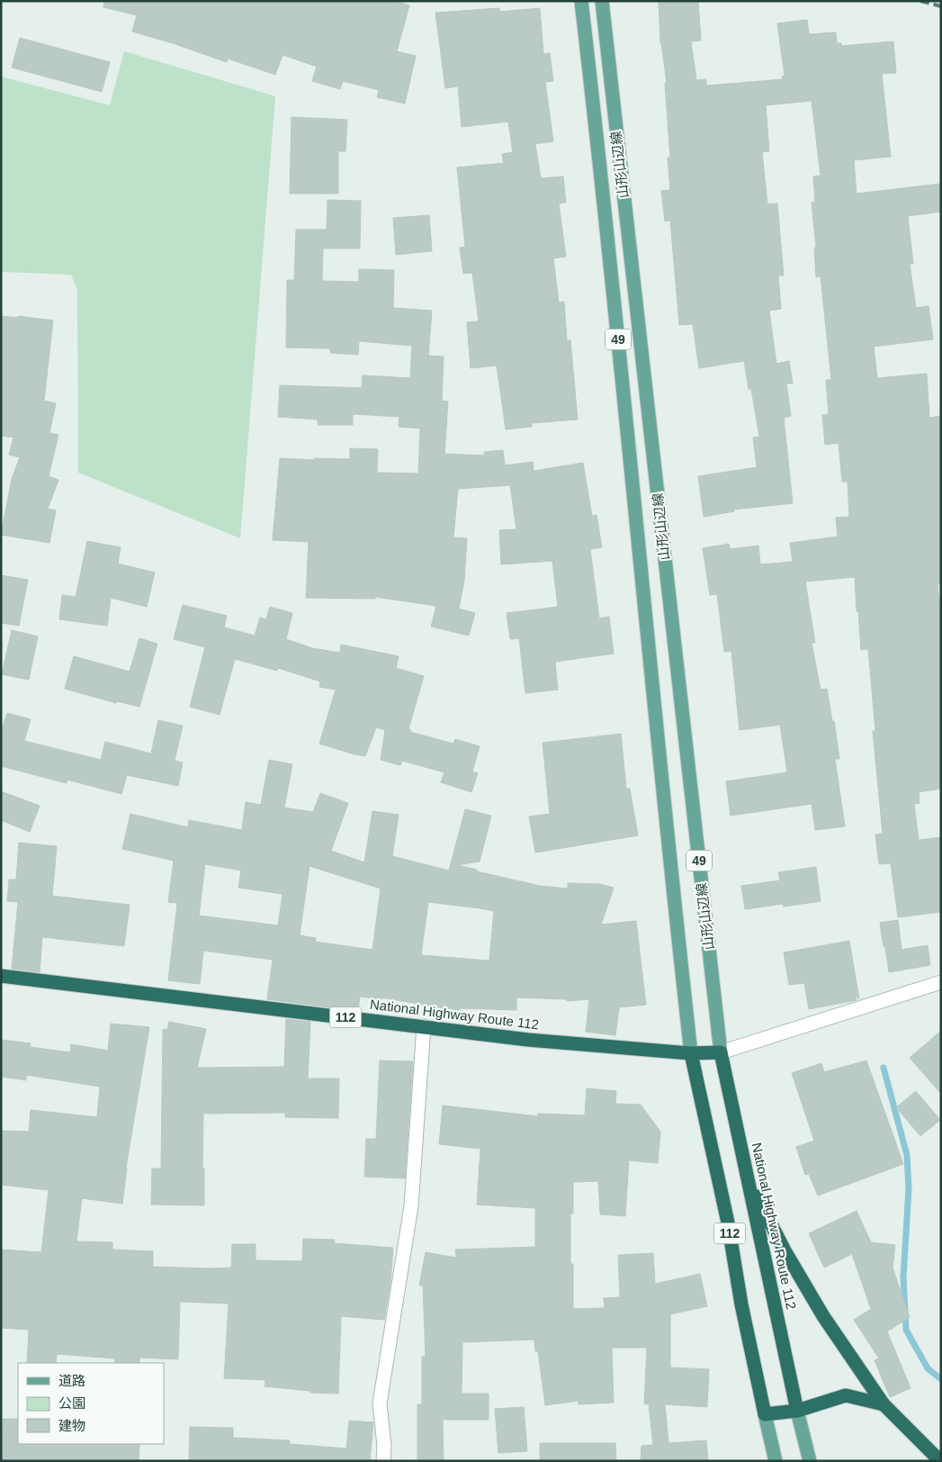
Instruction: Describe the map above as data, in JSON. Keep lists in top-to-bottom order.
{
  "streets": {
    "highway": ["National Highway Route 112", "112"],
    "main road": ["山形山辺線", "49"]
  },
  "crossings": [
    ["山形山辺線", "National Highway Route 112"],
    ["山形山辺線", "112"],
    ["National Highway Route 112", "112"]
  ],
  "legend": ["道路", "公園", "建物"]
}
